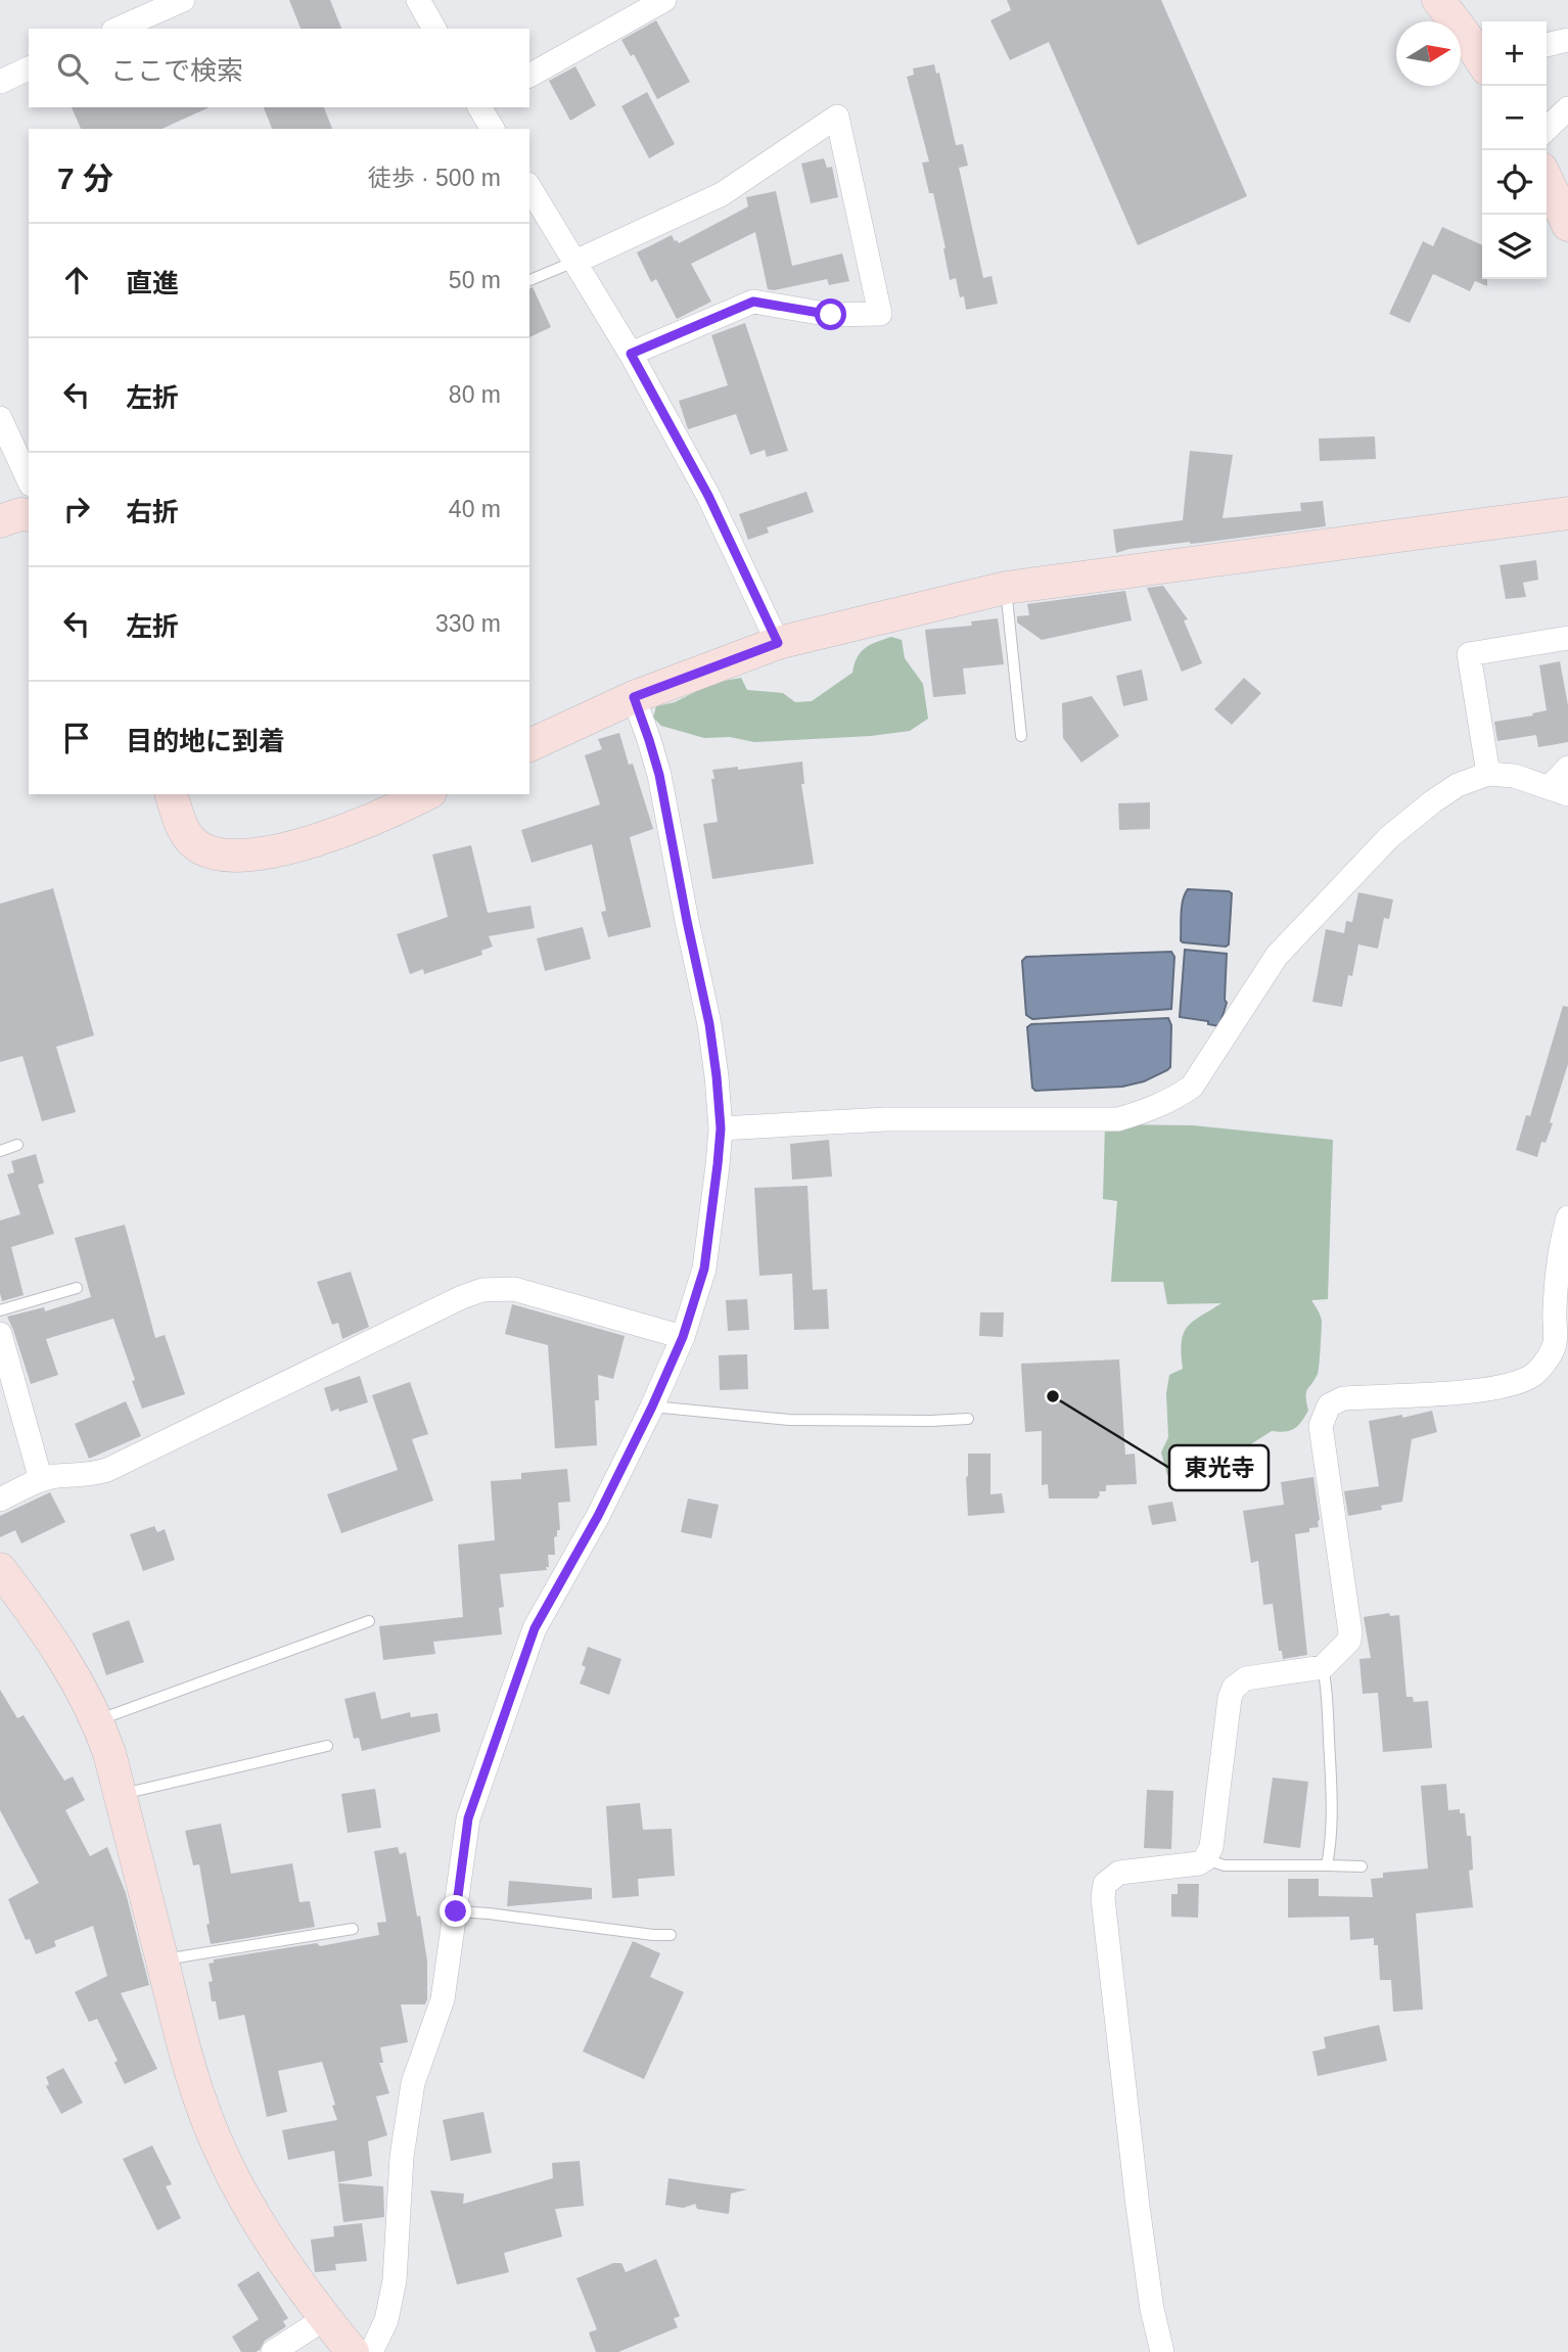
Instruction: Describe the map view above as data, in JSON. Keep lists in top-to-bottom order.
{
  "places": ["東光寺"],
  "north": "right",
  "page": {
    "map_buttons": ["+", "−"],
    "search": "ここで検索",
    "heading": ["7 分", "徒歩 · 500 m"],
    "list": [
      ["直進", "50 m"],
      ["左折", "80 m"],
      ["右折", "40 m"],
      ["左折", "330 m"],
      "目的地に到着"
    ]
  }
}
